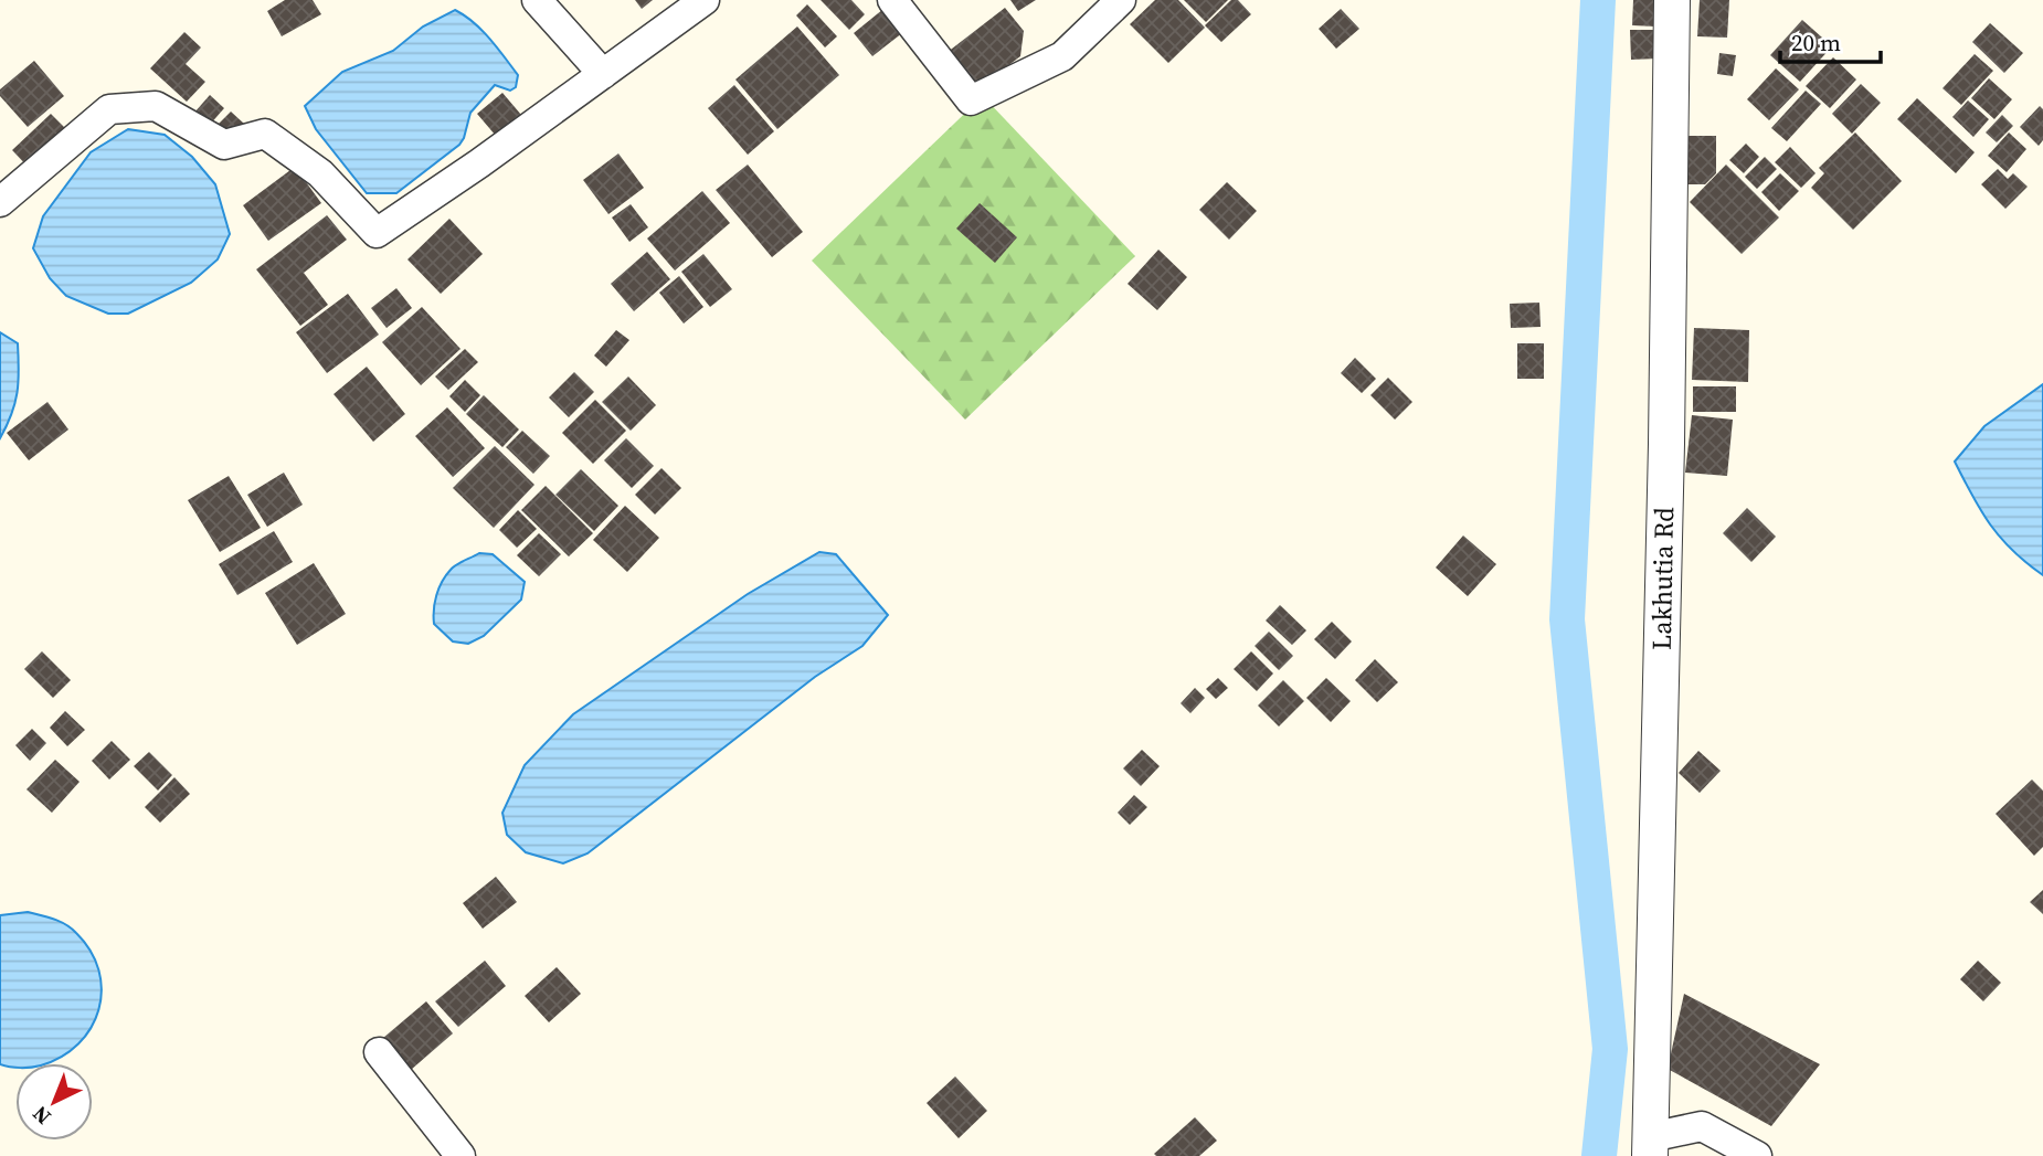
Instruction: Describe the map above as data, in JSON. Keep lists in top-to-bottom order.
{
  "streets": {
    "street": ["Lakhutia Rd"]
  },
  "scale_bar": "20 m",
  "north": "bottom left"
}
